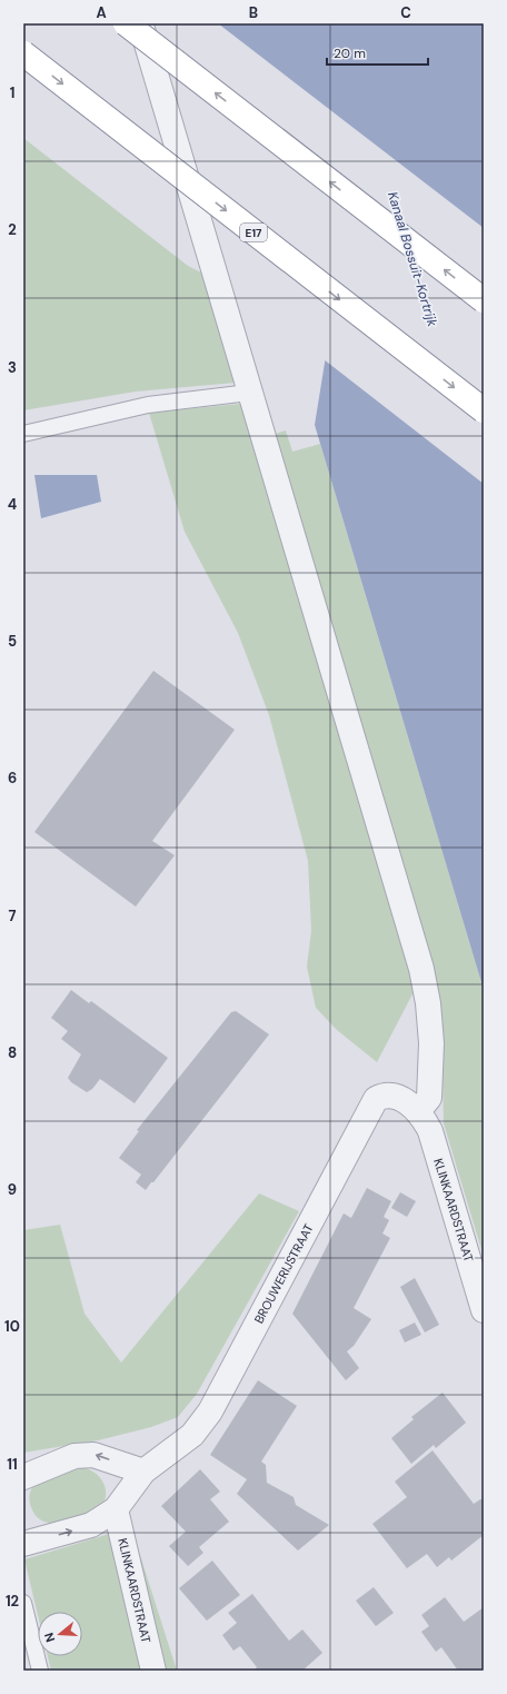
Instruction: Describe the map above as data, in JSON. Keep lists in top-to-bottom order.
{
  "streets": {
    "highway": ["E17"],
    "street": ["KLINKAARDSTRAAT", "BROUWERIJSTRAAT"]
  },
  "crossings": [
    ["KLINKAARDSTRAAT", "BROUWERIJSTRAAT"]
  ],
  "water": ["Kanaal Bossuit-Kortrijk"],
  "scale_bar": "20 m",
  "north": "left",
  "grid": {
    "columns": ["A", "B", "C"],
    "rows": [
      "1",
      "2",
      "3",
      "4",
      "5",
      "6",
      "7",
      "8",
      "9",
      "10",
      "11",
      "12"
    ]
  }
}
